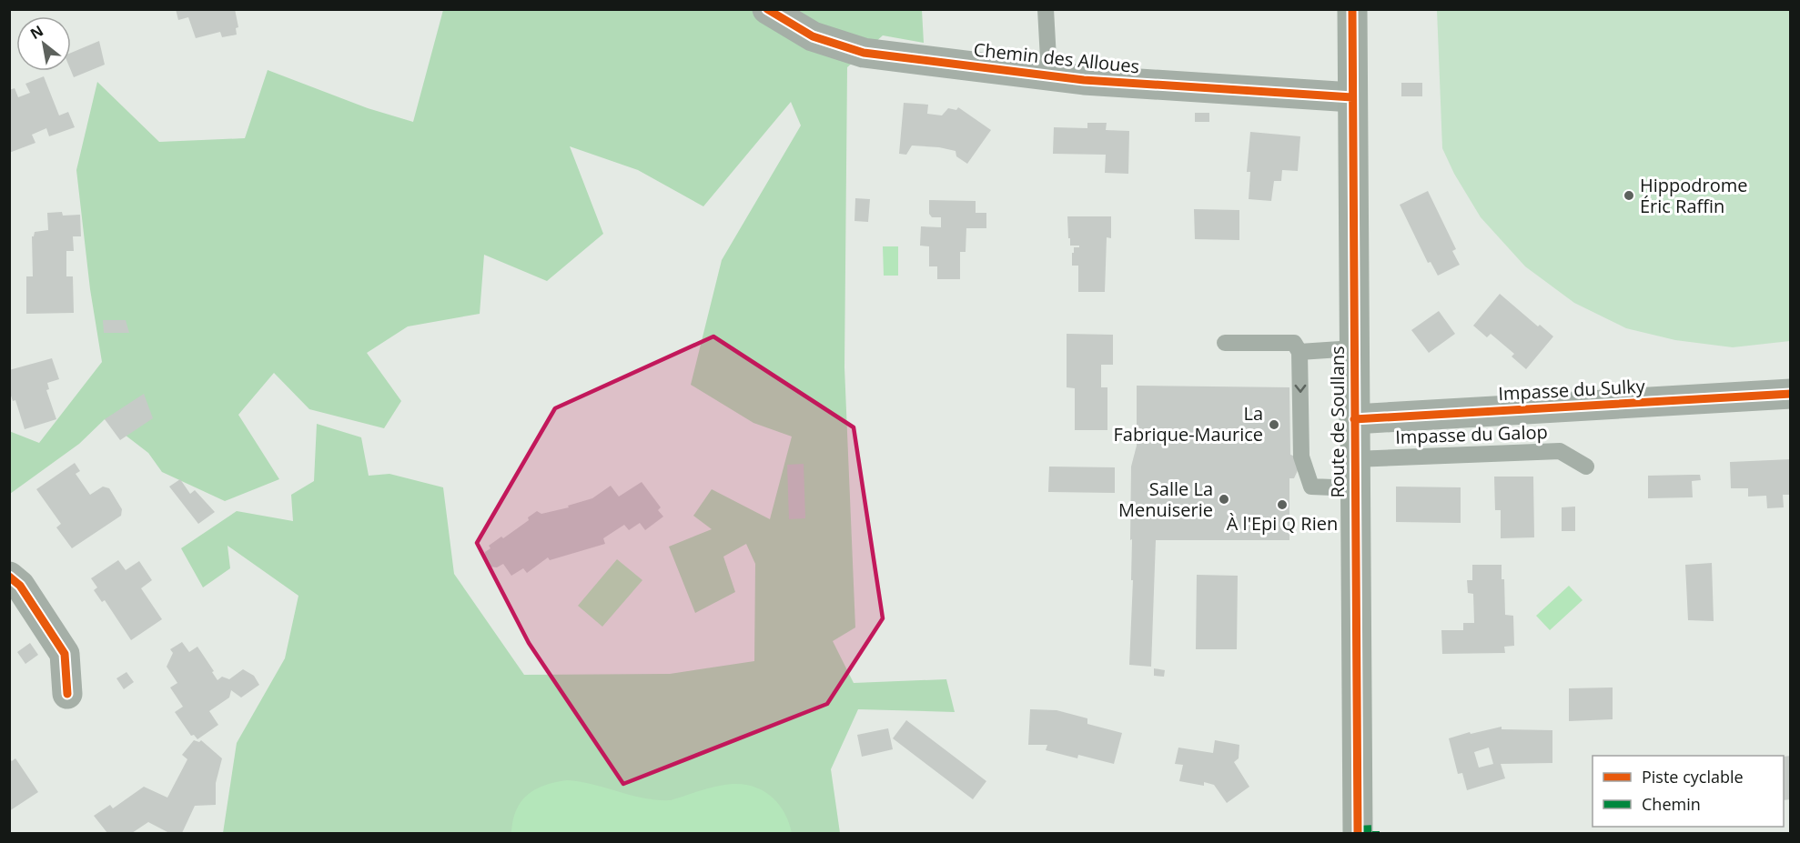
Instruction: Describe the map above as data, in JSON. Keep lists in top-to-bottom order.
{
  "streets": {
    "main road": ["Route de Soullans"],
    "street": ["Chemin des Alloues", "Impasse du Sulky"],
    "lane": ["Impasse du Galop"]
  },
  "crossings": [
    ["Chemin des Alloues", "Route de Soullans"],
    ["Impasse du Sulky", "Route de Soullans"],
    ["Route de Soullans", "Impasse du Galop"]
  ],
  "places": [
    "Hippodrome Éric Raffin",
    "La Fabrique-Maurice",
    "Salle La Menuiserie",
    "À l'Epi Q Rien"
  ],
  "legend": ["Piste cyclable", "Chemin"],
  "north": "top left"
}
